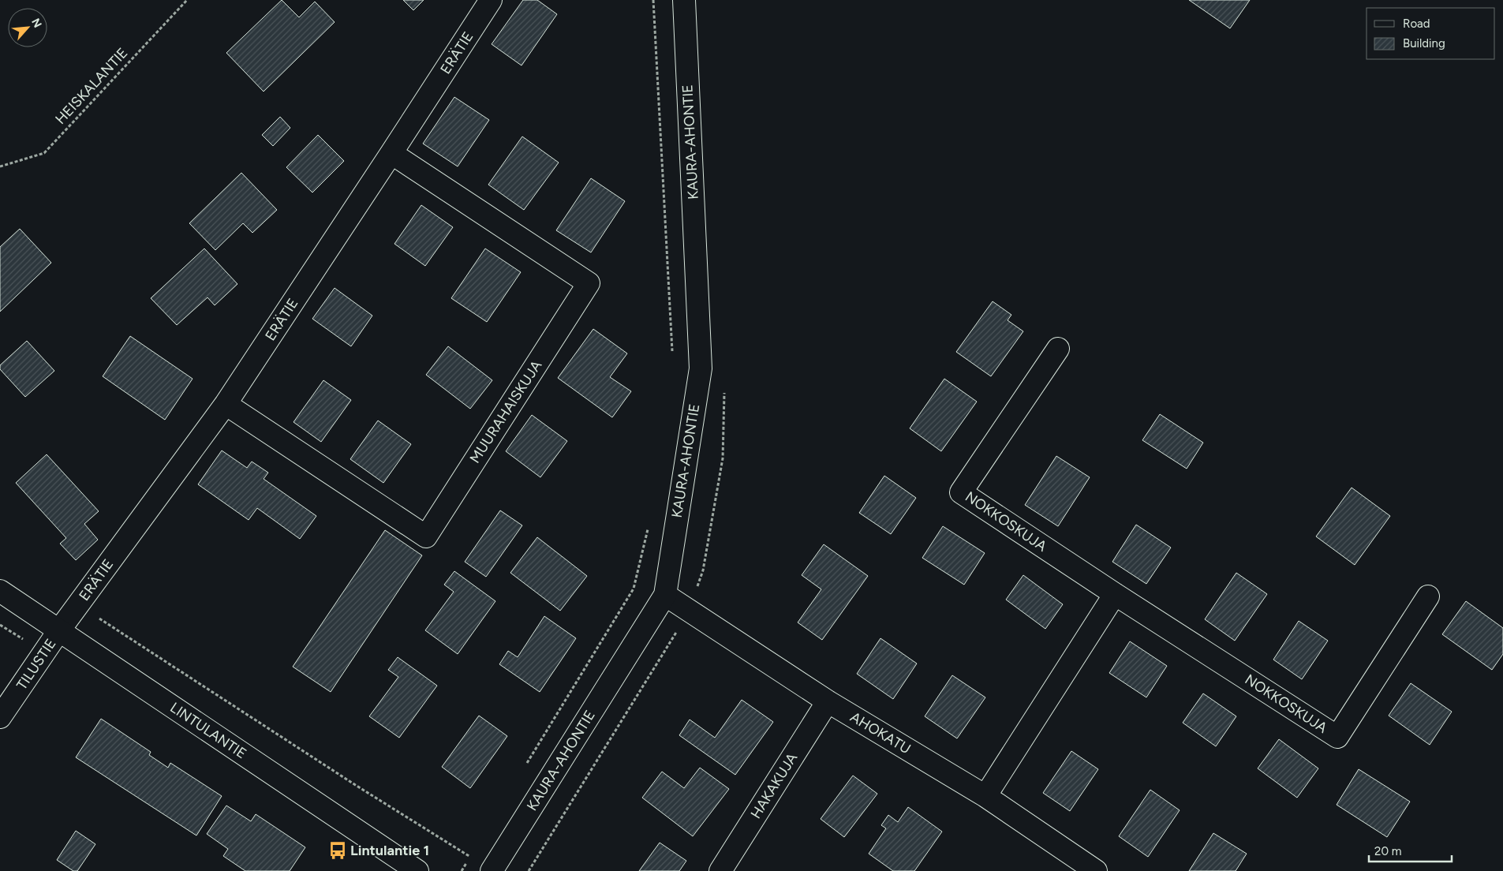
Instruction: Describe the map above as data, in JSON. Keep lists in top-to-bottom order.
{
  "streets": {
    "street": [
      "ERÄTIE",
      "KAURA-AHONTIE",
      "MUURAHAISKUJA",
      "NOKKOSKUJA",
      "TILUSTIE",
      "LINTULANTIE",
      "AHOKATU",
      "HAKAKUJA"
    ],
    "path": ["HEISKALANTIE"]
  },
  "crossings": [
    ["ERÄTIE", "MUURAHAISKUJA"],
    ["ERÄTIE", "TILUSTIE"],
    ["ERÄTIE", "LINTULANTIE"],
    ["KAURA-AHONTIE", "AHOKATU"],
    ["TILUSTIE", "LINTULANTIE"],
    ["AHOKATU", "HAKAKUJA"]
  ],
  "places": {
    "bus stop": ["Lintulantie 1"]
  },
  "legend": ["Road", "Building"],
  "scale_bar": "20 m",
  "north": "top right"
}
